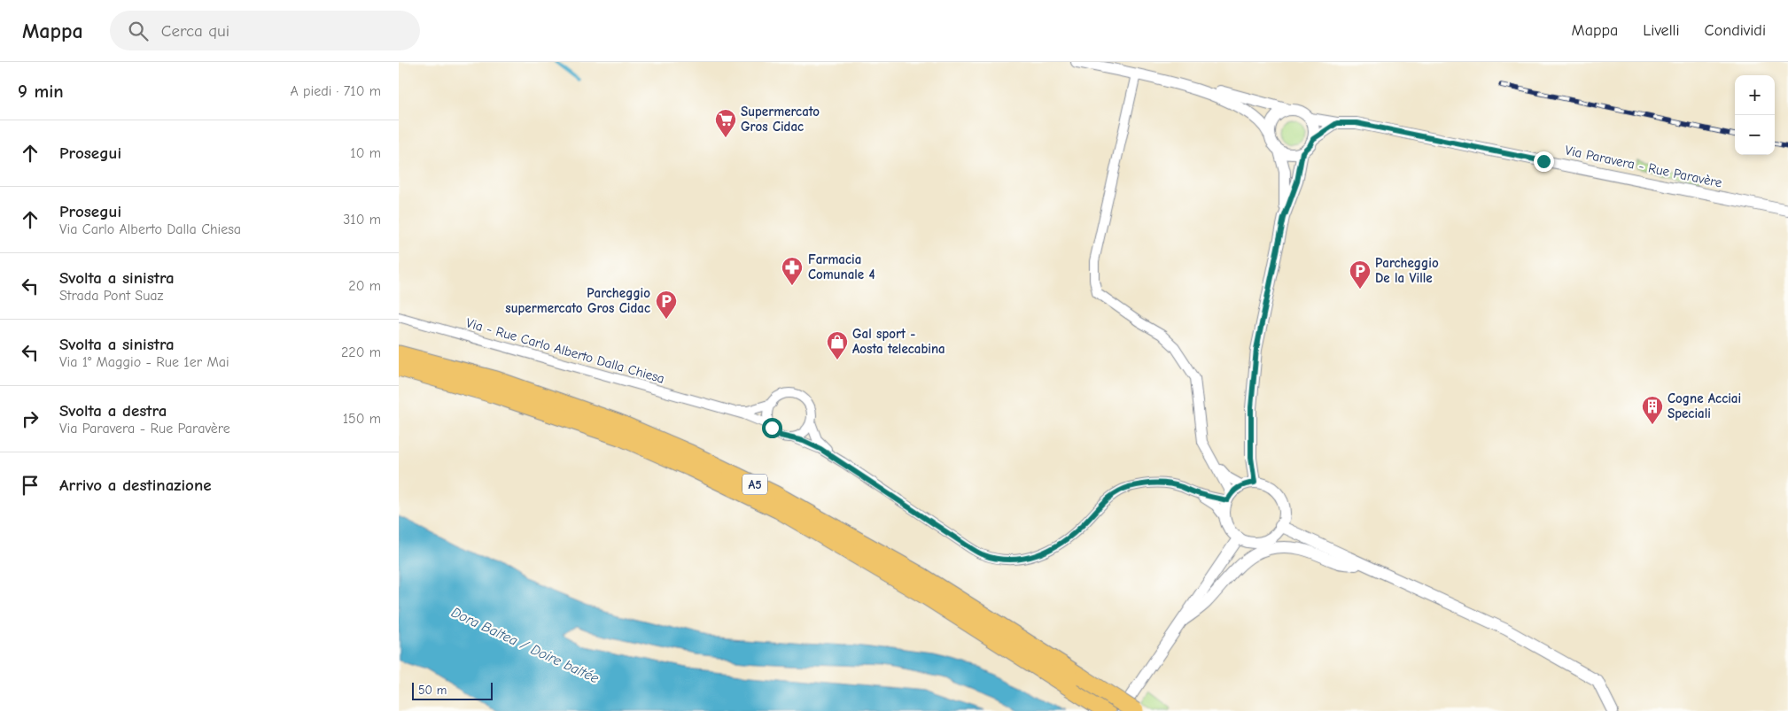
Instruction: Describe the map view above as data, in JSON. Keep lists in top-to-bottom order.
{
  "streets": {
    "highway": ["A5"],
    "street": ["Via Paravera - Rue Paravère", "Via - Rue Carlo Alberto Dalla Chiesa"]
  },
  "water": ["Dora Baltea / Doire baltée"],
  "places": {
    "supermarket": ["Supermercato Gros Cidac"],
    "pharmacy": ["Farmacia Comunale 4"],
    "parking": ["Parcheggio De la Ville", "Parcheggio supermercato Gros Cidac"],
    "shop": ["Gal sport - Aosta telecabina"],
    "building": ["Cogne Acciai Speciali"]
  },
  "scale_bar": "50 m",
  "page": {
    "header": "Mappa",
    "search": "Cerca qui",
    "nav": ["Mappa", "Livelli", "Condividi"],
    "heading": ["9 min", "A piedi · 710 m"],
    "map_buttons": ["+", "−"],
    "list": [
      ["Prosegui", "10 m"],
      ["Prosegui", "Via Carlo Alberto Dalla Chiesa", "310 m"],
      ["Svolta a sinistra", "Strada Pont Suaz", "20 m"],
      ["Svolta a sinistra", "Via 1° Maggio - Rue 1er Mai", "220 m"],
      ["Svolta a destra", "Via Paravera - Rue Paravère", "150 m"],
      "Arrivo a destinazione"
    ],
    "scale": "50 m"
  }
}
